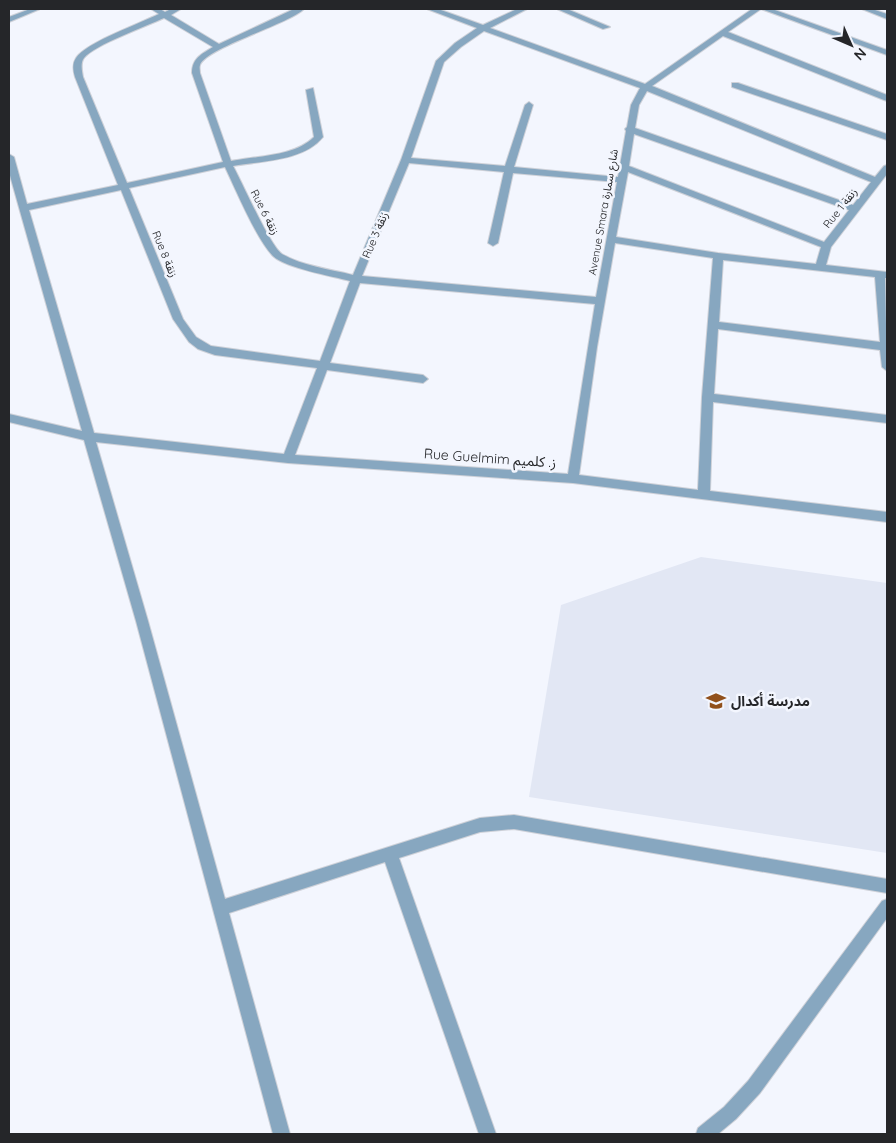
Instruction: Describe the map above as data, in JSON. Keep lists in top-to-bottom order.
{
  "streets": {
    "street": [
      "Rue 1 زنقة",
      "Rue 6 زنقة",
      "Avenue Smara شارع سمارة",
      "Rue 3 زنقة",
      "Rue 8 زنقة",
      "Rue Guelmim ز. كلميم"
    ]
  },
  "crossings": [
    ["Rue 6 زنقة", "Avenue Smara شارع سمارة"],
    ["Rue 6 زنقة", "Rue 3 زنقة"],
    ["Avenue Smara شارع سمارة", "Rue Guelmim ز. كلميم"],
    ["Rue 3 زنقة", "Rue 8 زنقة"],
    ["Rue 3 زنقة", "Rue Guelmim ز. كلميم"]
  ],
  "places": {
    "school or university": ["مدرسة أكدال"]
  },
  "north": "bottom right"
}
